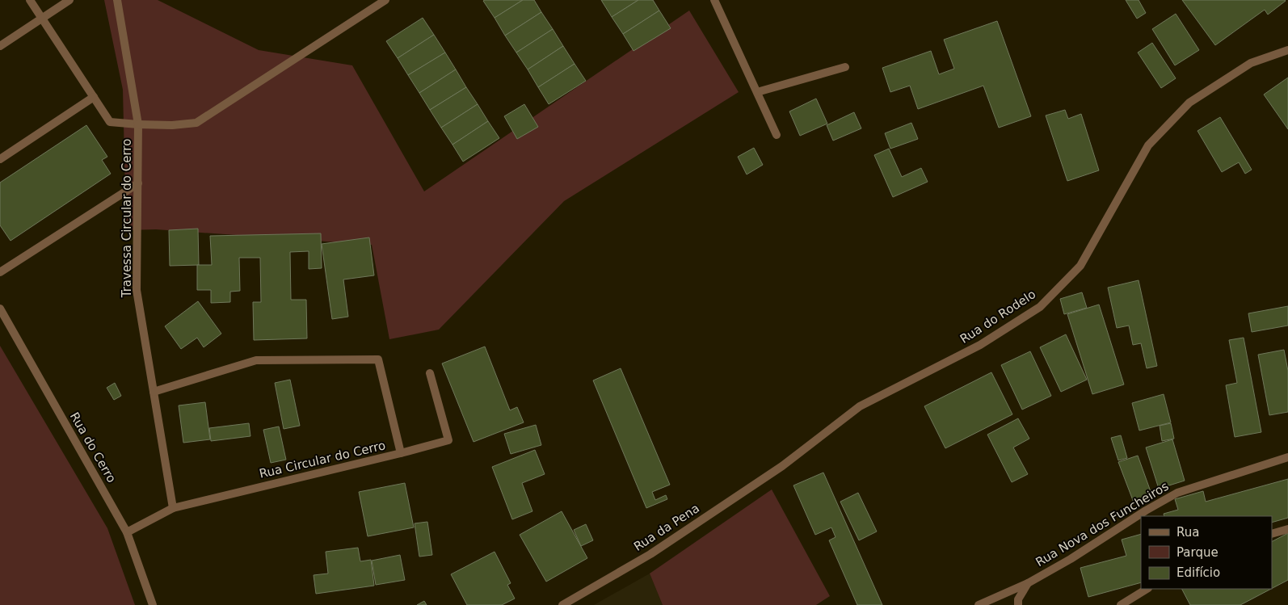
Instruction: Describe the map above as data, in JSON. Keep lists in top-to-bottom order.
{
  "streets": {
    "street": [
      "Travessa Circular do Cerro",
      "Rua do Rodelo",
      "Rua do Cerro",
      "Rua Circular do Cerro",
      "Rua Nova dos Funcheiros",
      "Rua da Pena"
    ]
  },
  "crossings": [
    ["Travessa Circular do Cerro", "Rua Circular do Cerro"],
    ["Rua do Rodelo", "Rua da Pena"],
    ["Rua do Cerro", "Rua Circular do Cerro"]
  ],
  "legend": ["Rua", "Parque", "Edifício"]
}
